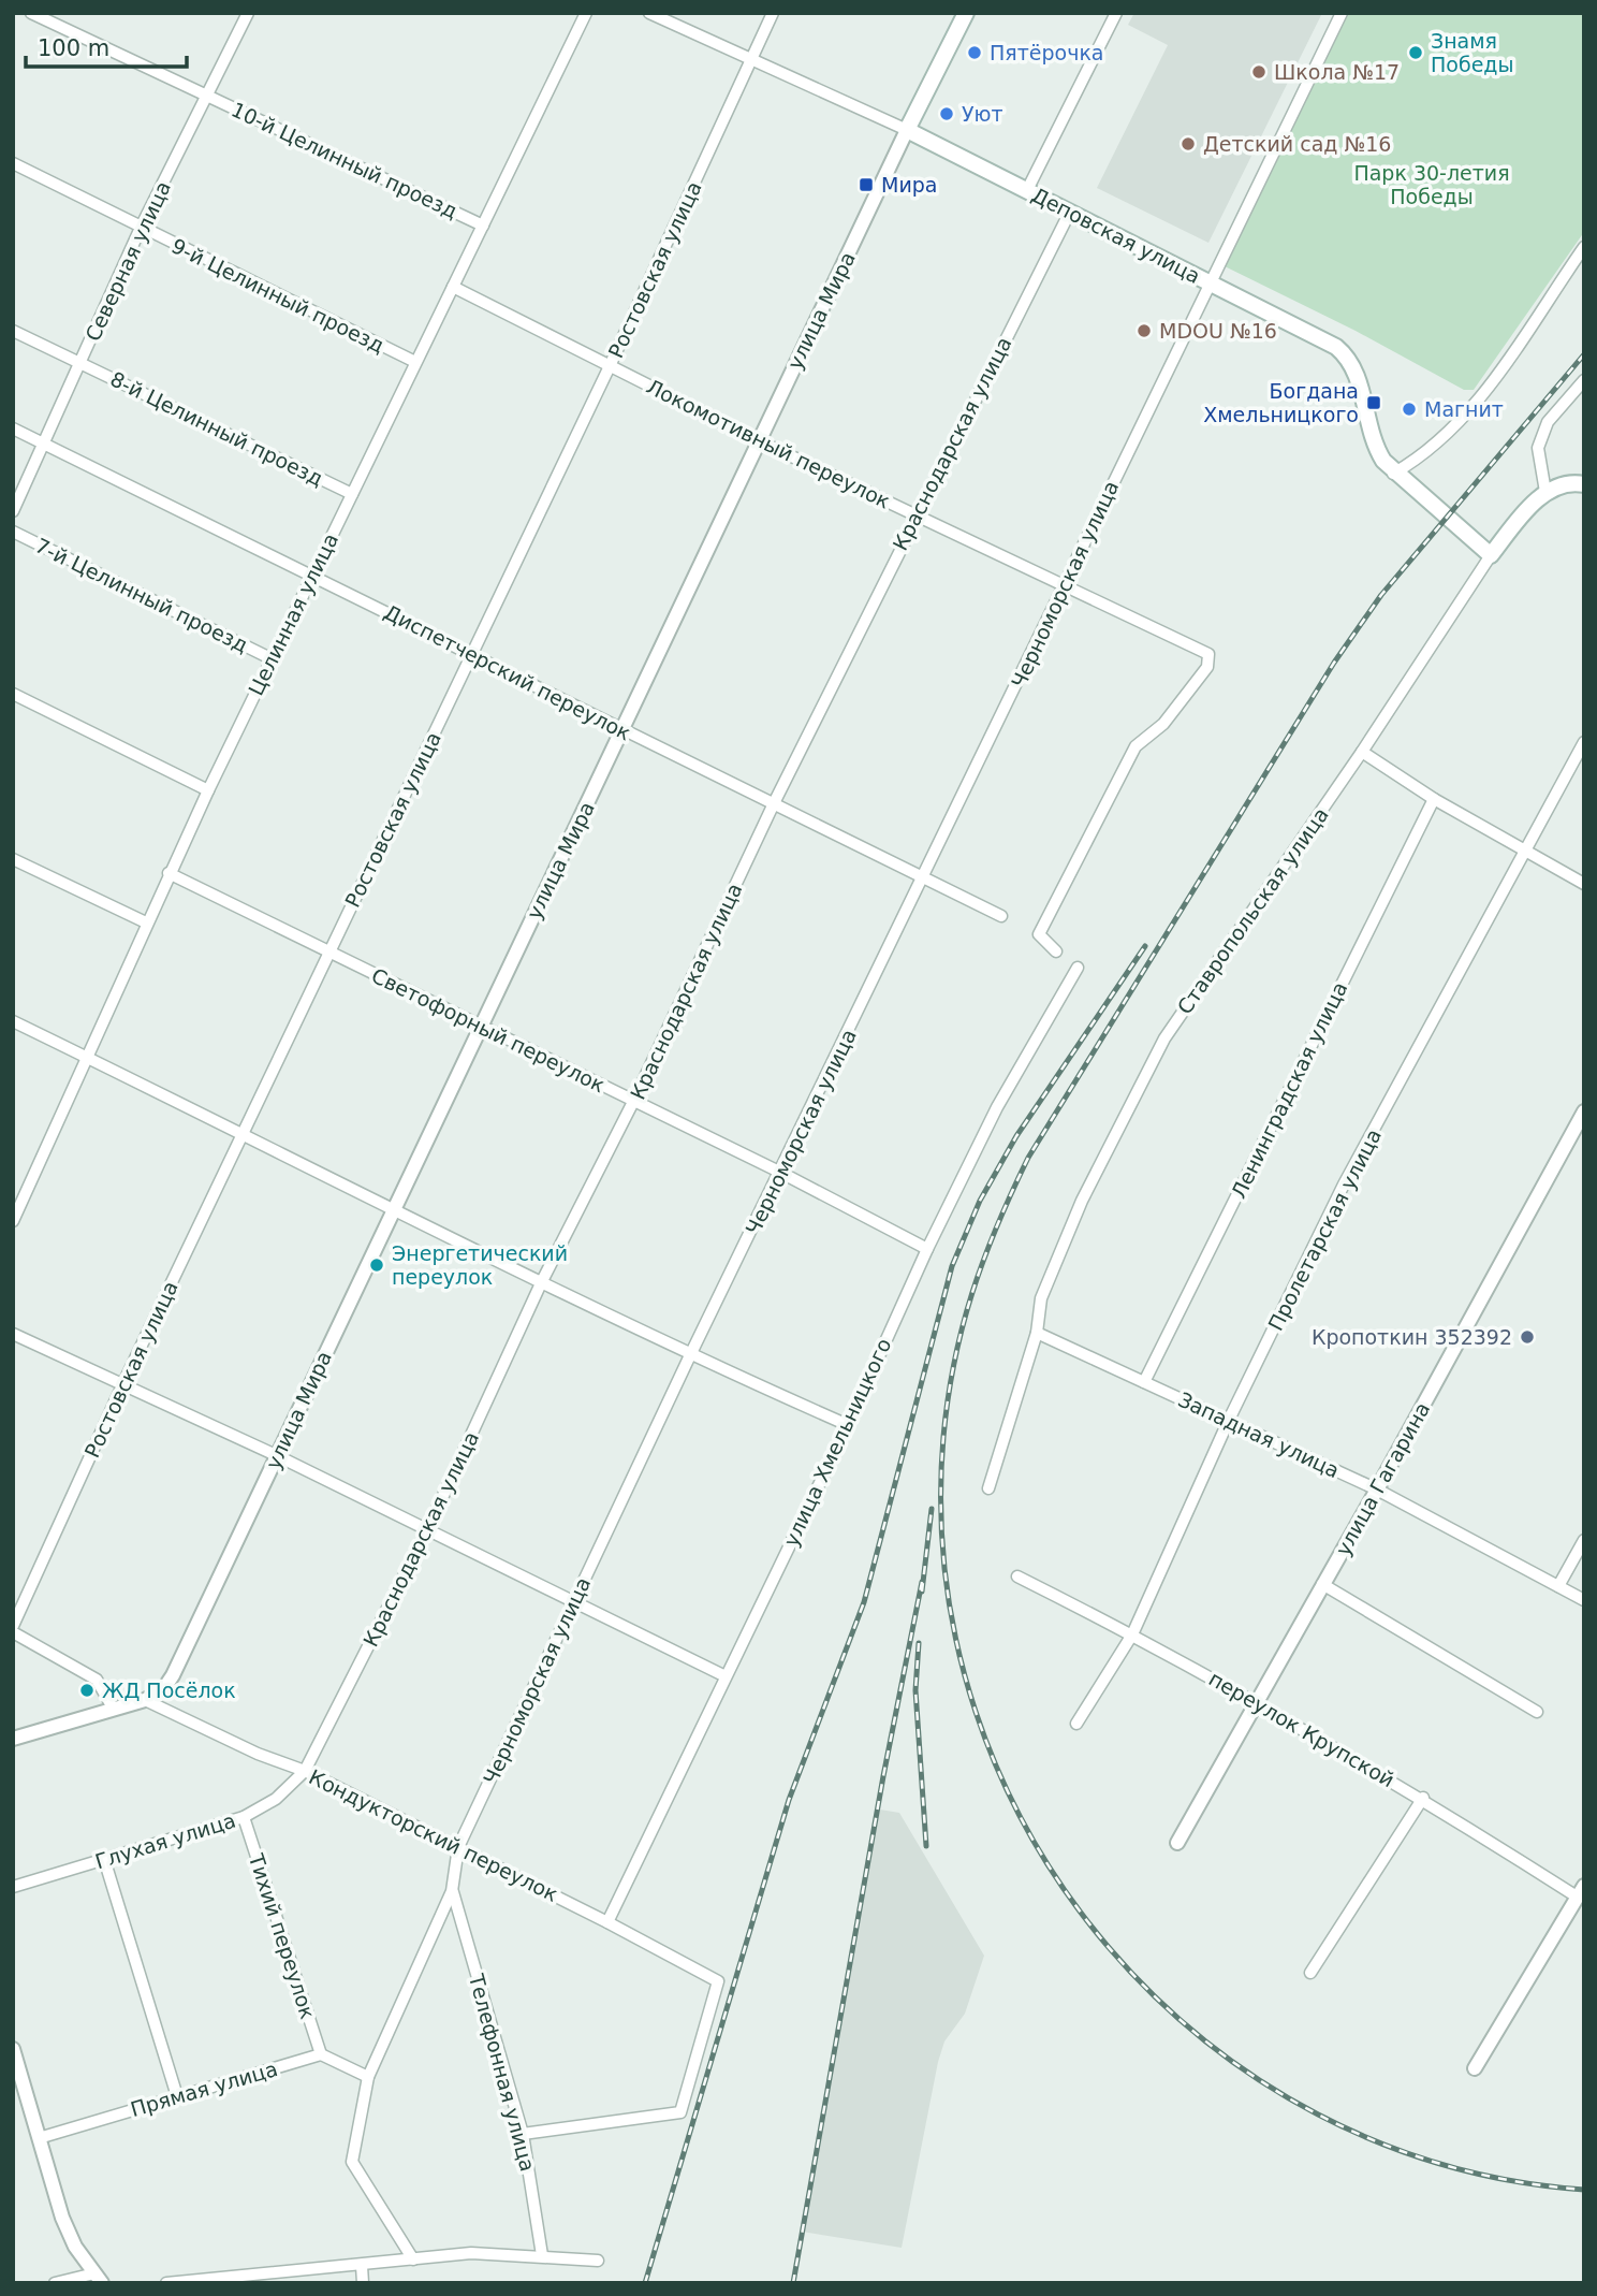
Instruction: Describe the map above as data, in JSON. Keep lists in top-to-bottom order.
{
  "streets": {
    "main road": ["Деповская улица", "улица Мира", "Ставропольская улица"],
    "street": [
      "10-й Целинный проезд",
      "Северная улица",
      "Ростовская улица",
      "9-й Целинный проезд",
      "8-й Целинный проезд",
      "Локомотивный переулок",
      "Краснодарская улица",
      "Черноморская улица",
      "7-й Целинный проезд",
      "Целинная улица",
      "Диспетчерский переулок",
      "Светофорный переулок",
      "Ленинградская улица",
      "Пролетарская улица",
      "Западная улица",
      "улица Хмельницкого",
      "улица Гагарина",
      "переулок Крупской",
      "Кондукторский переулок",
      "Глухая улица",
      "Тихий переулок",
      "Телефонная улица",
      "Прямая улица"
    ]
  },
  "crossings": [
    ["10-й Целинный проезд", "Северная улица"],
    ["10-й Целинный проезд", "Целинная улица"],
    ["Деповская улица", "Ростовская улица"],
    ["Деповская улица", "улица Мира"],
    ["Деповская улица", "Краснодарская улица"],
    ["Деповская улица", "Черноморская улица"],
    ["Деповская улица", "Ставропольская улица"],
    ["Северная улица", "9-й Целинный проезд"],
    ["Северная улица", "8-й Целинный проезд"],
    ["Северная улица", "Диспетчерский переулок"],
    ["Ростовская улица", "Локомотивный переулок"],
    ["Ростовская улица", "Диспетчерский переулок"],
    ["Ростовская улица", "Светофорный переулок"],
    ["9-й Целинный проезд", "Целинная улица"],
    ["улица Мира", "Локомотивный переулок"],
    ["улица Мира", "Диспетчерский переулок"],
    ["улица Мира", "Светофорный переулок"],
    ["улица Мира", "Кондукторский переулок"],
    ["8-й Целинный проезд", "Целинная улица"],
    ["Локомотивный переулок", "Краснодарская улица"],
    ["Локомотивный переулок", "Черноморская улица"],
    ["Локомотивный переулок", "Целинная улица"],
    ["Краснодарская улица", "Диспетчерский переулок"],
    ["Краснодарская улица", "Светофорный переулок"],
    ["Краснодарская улица", "Кондукторский переулок"],
    ["Краснодарская улица", "Глухая улица"],
    ["Черноморская улица", "Диспетчерский переулок"],
    ["Черноморская улица", "Светофорный переулок"],
    ["Черноморская улица", "Кондукторский переулок"],
    ["Черноморская улица", "Телефонная улица"],
    ["7-й Целинный проезд", "Целинная улица"],
    ["Целинная улица", "Диспетчерский переулок"],
    ["Целинная улица", "Светофорный переулок"],
    ["Ставропольская улица", "Западная улица"],
    ["Светофорный переулок", "улица Хмельницкого"],
    ["Ленинградская улица", "Западная улица"],
    ["Пролетарская улица", "Западная улица"],
    ["Пролетарская улица", "переулок Крупской"],
    ["Западная улица", "улица Гагарина"],
    ["улица Хмельницкого", "Кондукторский переулок"],
    ["улица Гагарина", "переулок Крупской"],
    ["Кондукторский переулок", "Глухая улица"],
    ["Кондукторский переулок", "Телефонная улица"],
    ["Глухая улица", "Тихий переулок"],
    ["Тихий переулок", "Прямая улица"]
  ],
  "parks": ["Парк 30-летия Победы"],
  "places": {
    "other": [
      "Пятёрочка",
      "Знамя Победы",
      "Школа №17",
      "Уют",
      "Детский сад №16",
      "MDOU №16",
      "Магнит",
      "Энергетический переулок",
      "Кропоткин 352392",
      "ЖД Посёлок"
    ],
    "transit": ["Мира", "Богдана Хмельницкого"]
  },
  "scale_bar": "100 m"
}
